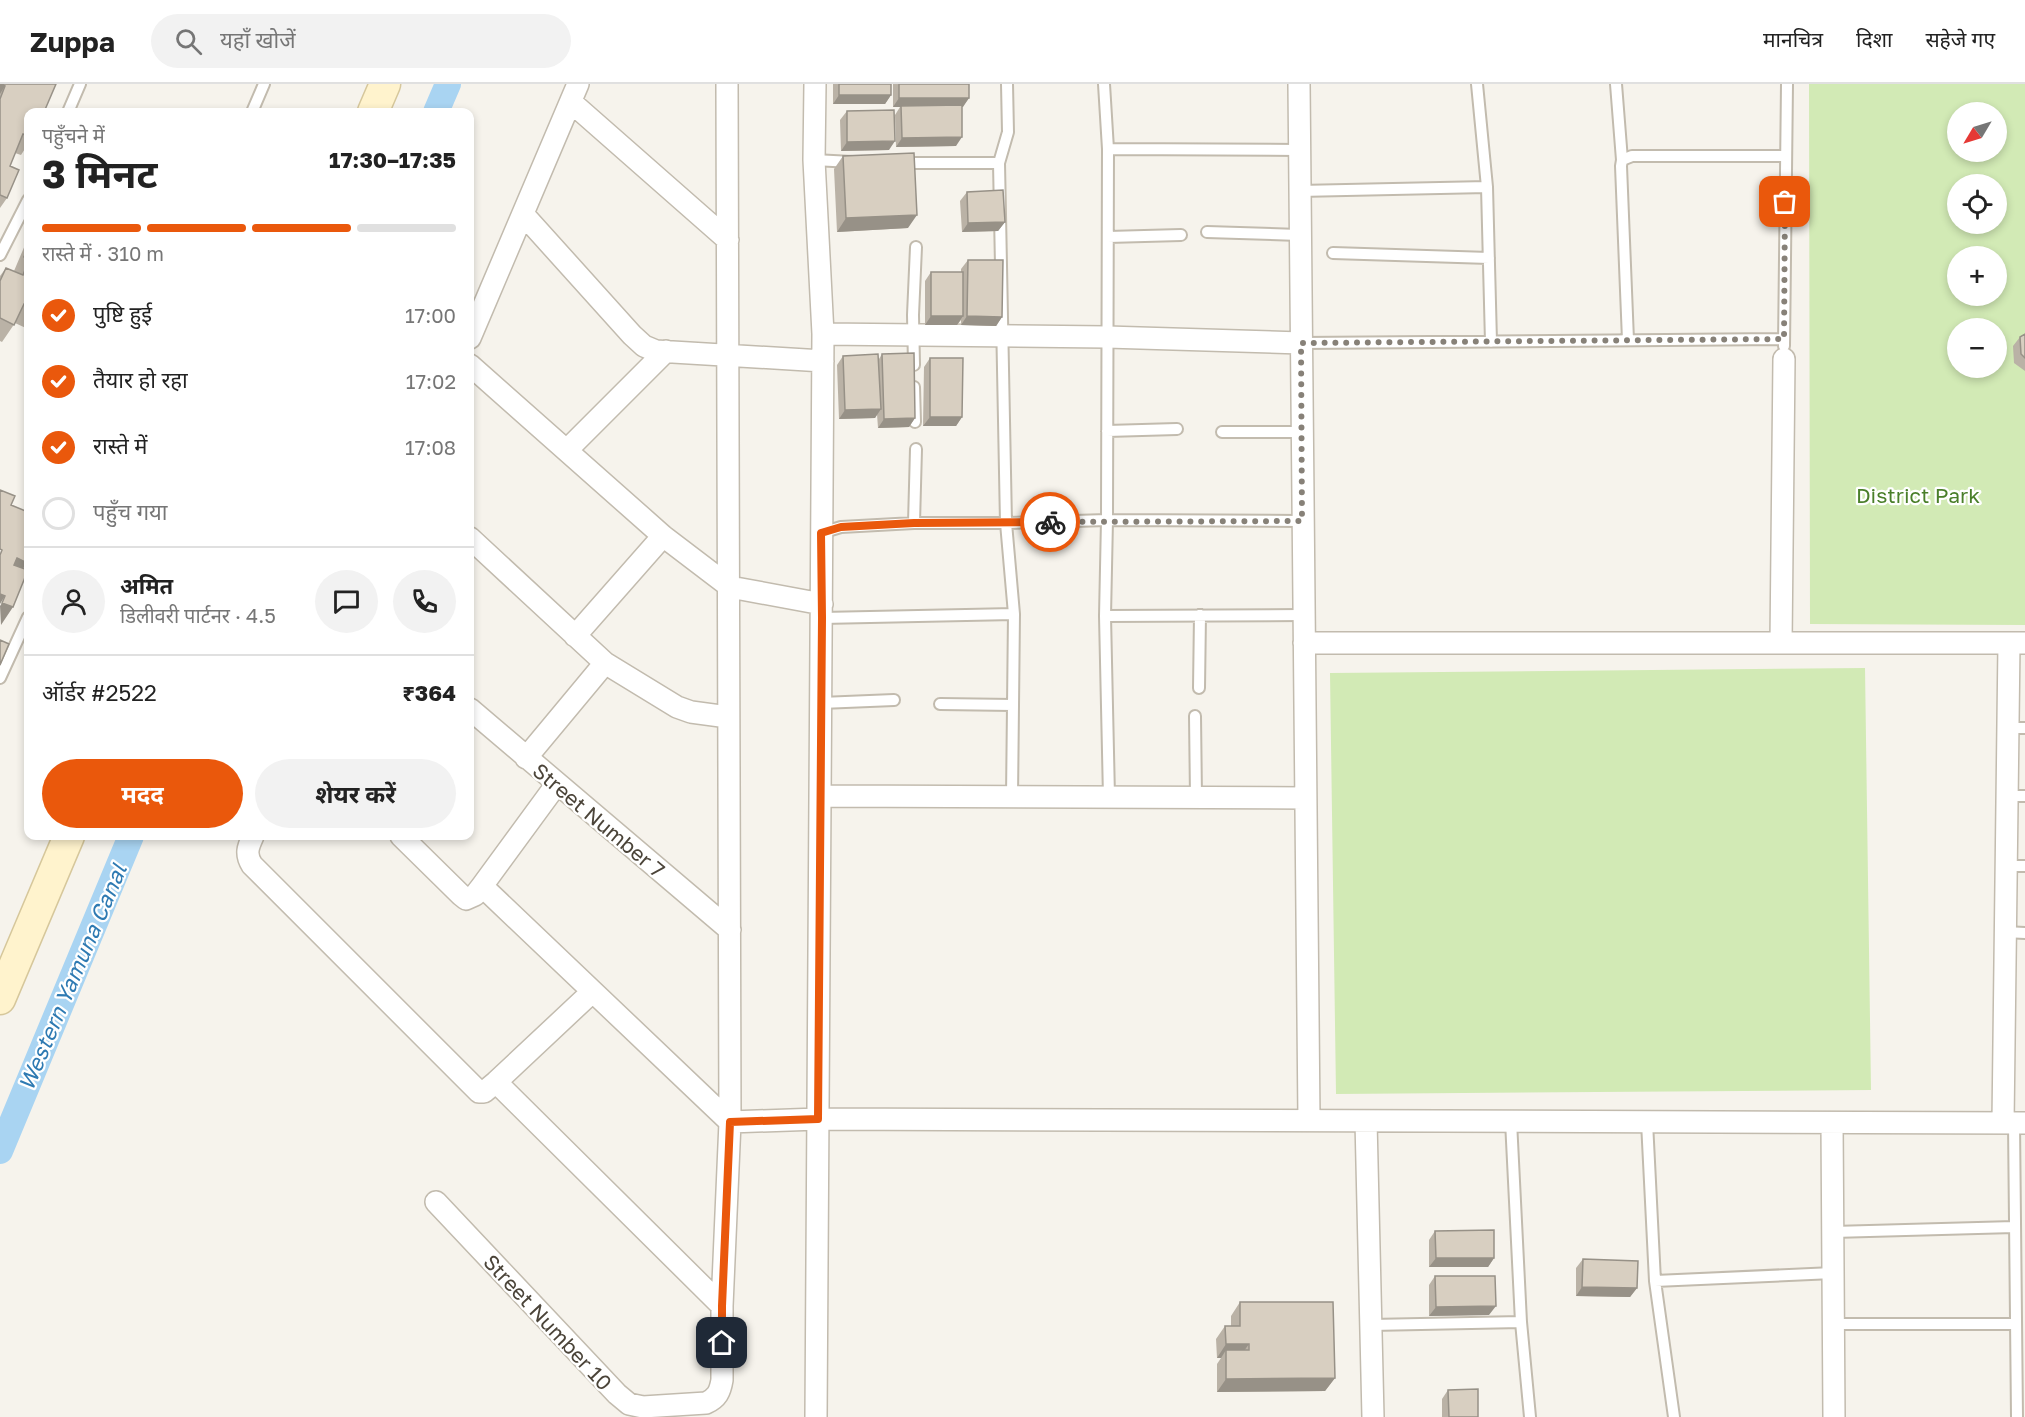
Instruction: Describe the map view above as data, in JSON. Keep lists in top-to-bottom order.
{
  "streets": {
    "street": ["Street Number 7", "Street Number 10"]
  },
  "water": ["Western Yamuna Canal"],
  "parks": ["District Park"],
  "north": "bottom left",
  "page": {
    "header": "Zuppa",
    "search": "यहाँ खोजें",
    "nav": ["मानचित्र", "दिशा", "सहेजे गए"],
    "map_buttons": ["+", "−"],
    "heading": ["3 मिनट", "पहुँचने में", "17:30–17:35"],
    "panel": [
      "अमित",
      "डिलीवरी पार्टनर · 4.5",
      "ऑर्डर #2522",
      "₹364"
    ],
    "bar": "रास्ते में · 310 m",
    "list": [
      ["पुष्टि हुई", "17:00"],
      ["तैयार हो रहा", "17:02"],
      ["रास्ते में", "17:08"],
      "पहुँच गया"
    ],
    "buttons": ["मदद", "शेयर करें"]
  }
}
